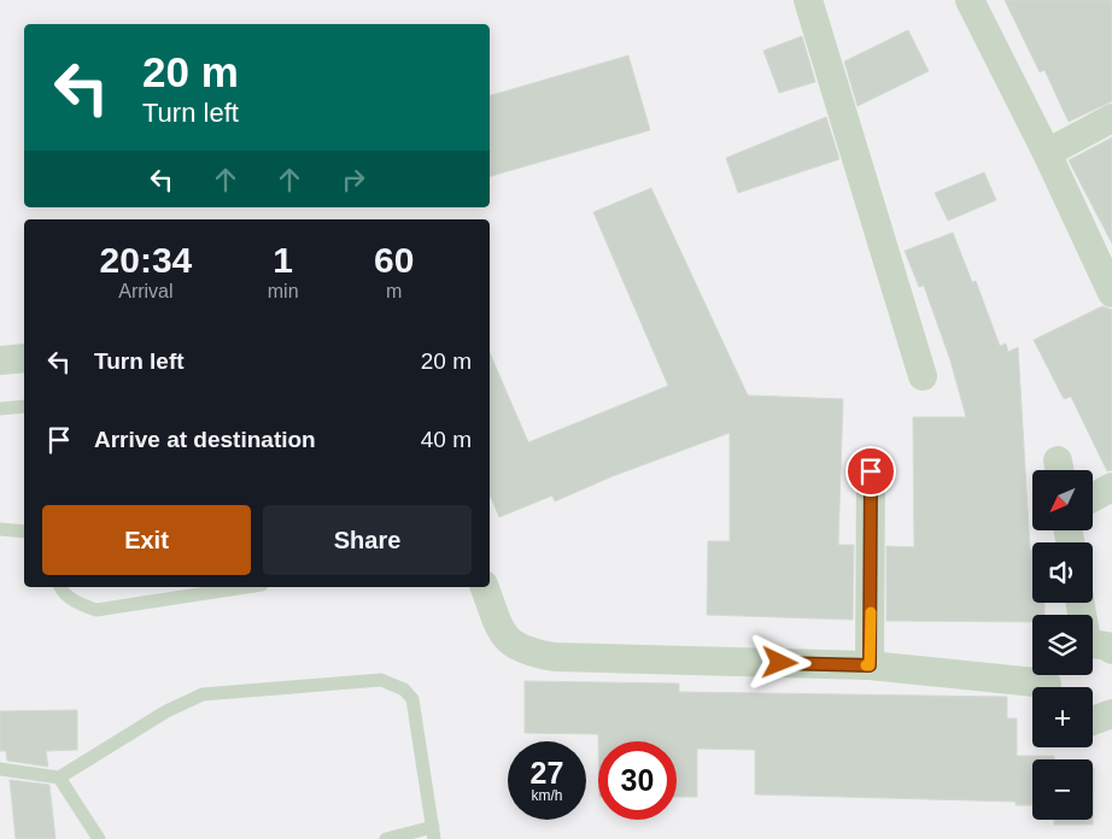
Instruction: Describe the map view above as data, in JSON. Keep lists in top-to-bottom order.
{
  "north": "bottom left",
  "page": {
    "turn": ["20 m", "Turn left"],
    "eta": [
      "20:34",
      "Arrival",
      "1",
      "min",
      "60",
      "m"
    ],
    "list": [
      {
        "name": "Turn left",
        "value": "20 m"
      },
      {
        "name": "Arrive at destination",
        "value": "40 m"
      }
    ],
    "map_buttons": ["+", "−"],
    "buttons": ["Exit", "Share"],
    "speed": "27 km/h",
    "limit": "30"
  }
}
